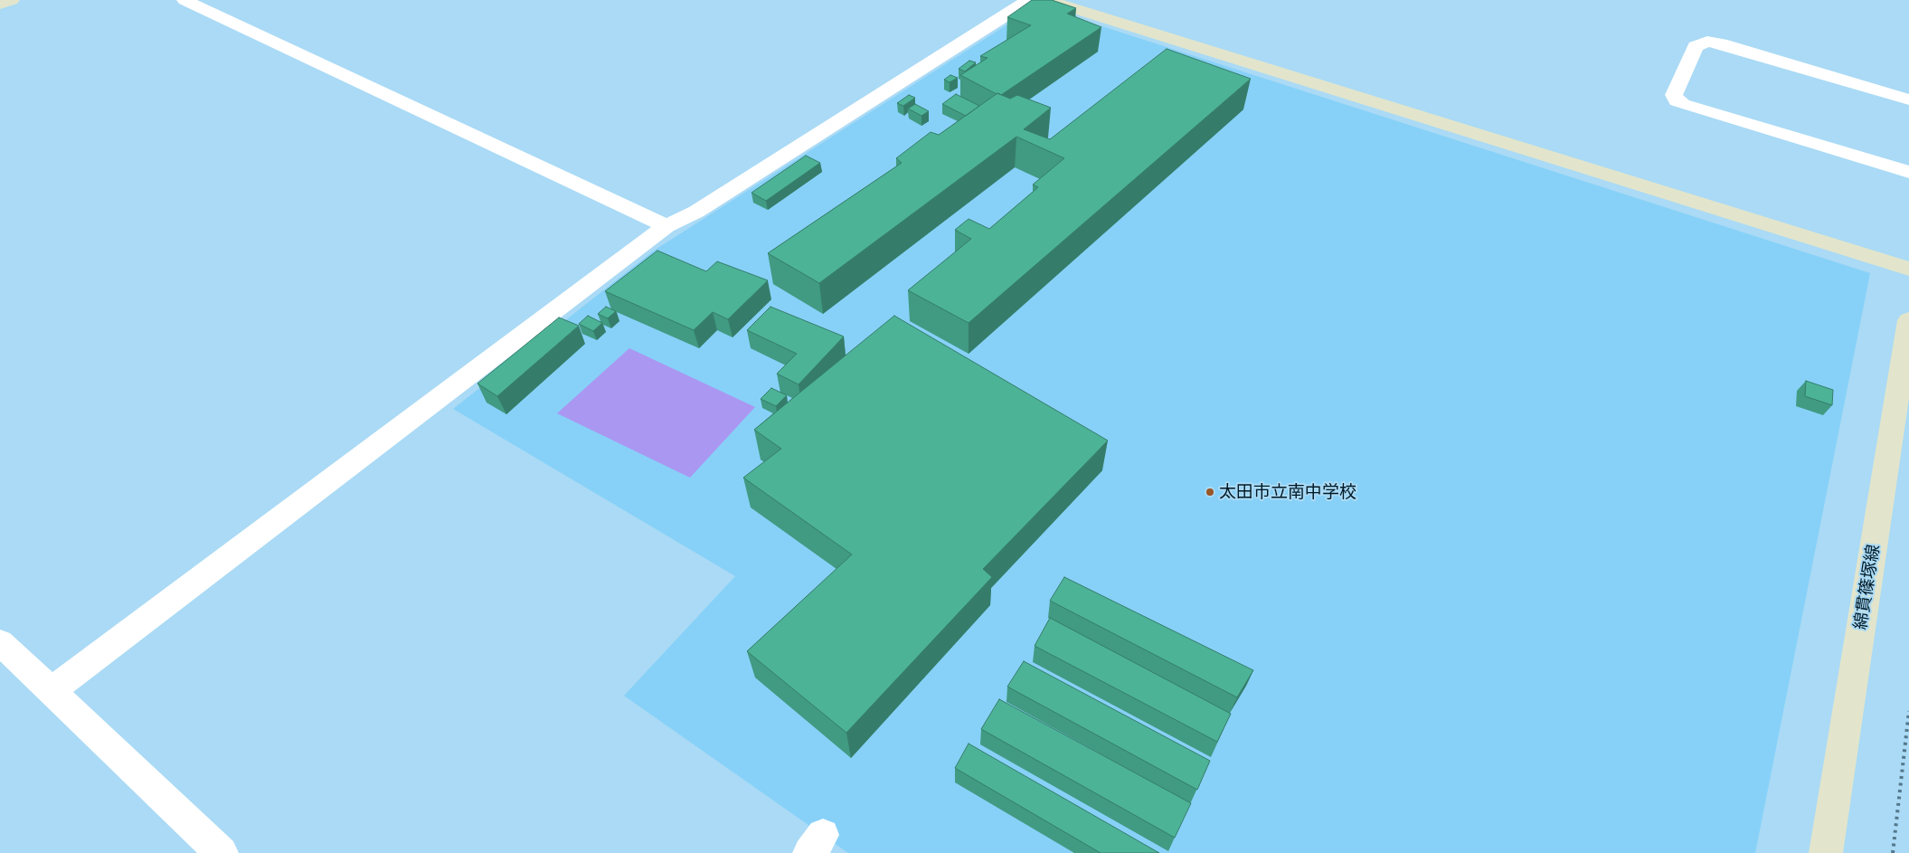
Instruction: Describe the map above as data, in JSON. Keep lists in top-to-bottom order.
{
  "streets": {
    "street": ["綿貫篠塚線"]
  },
  "places": ["太田市立南中学校"]
}
